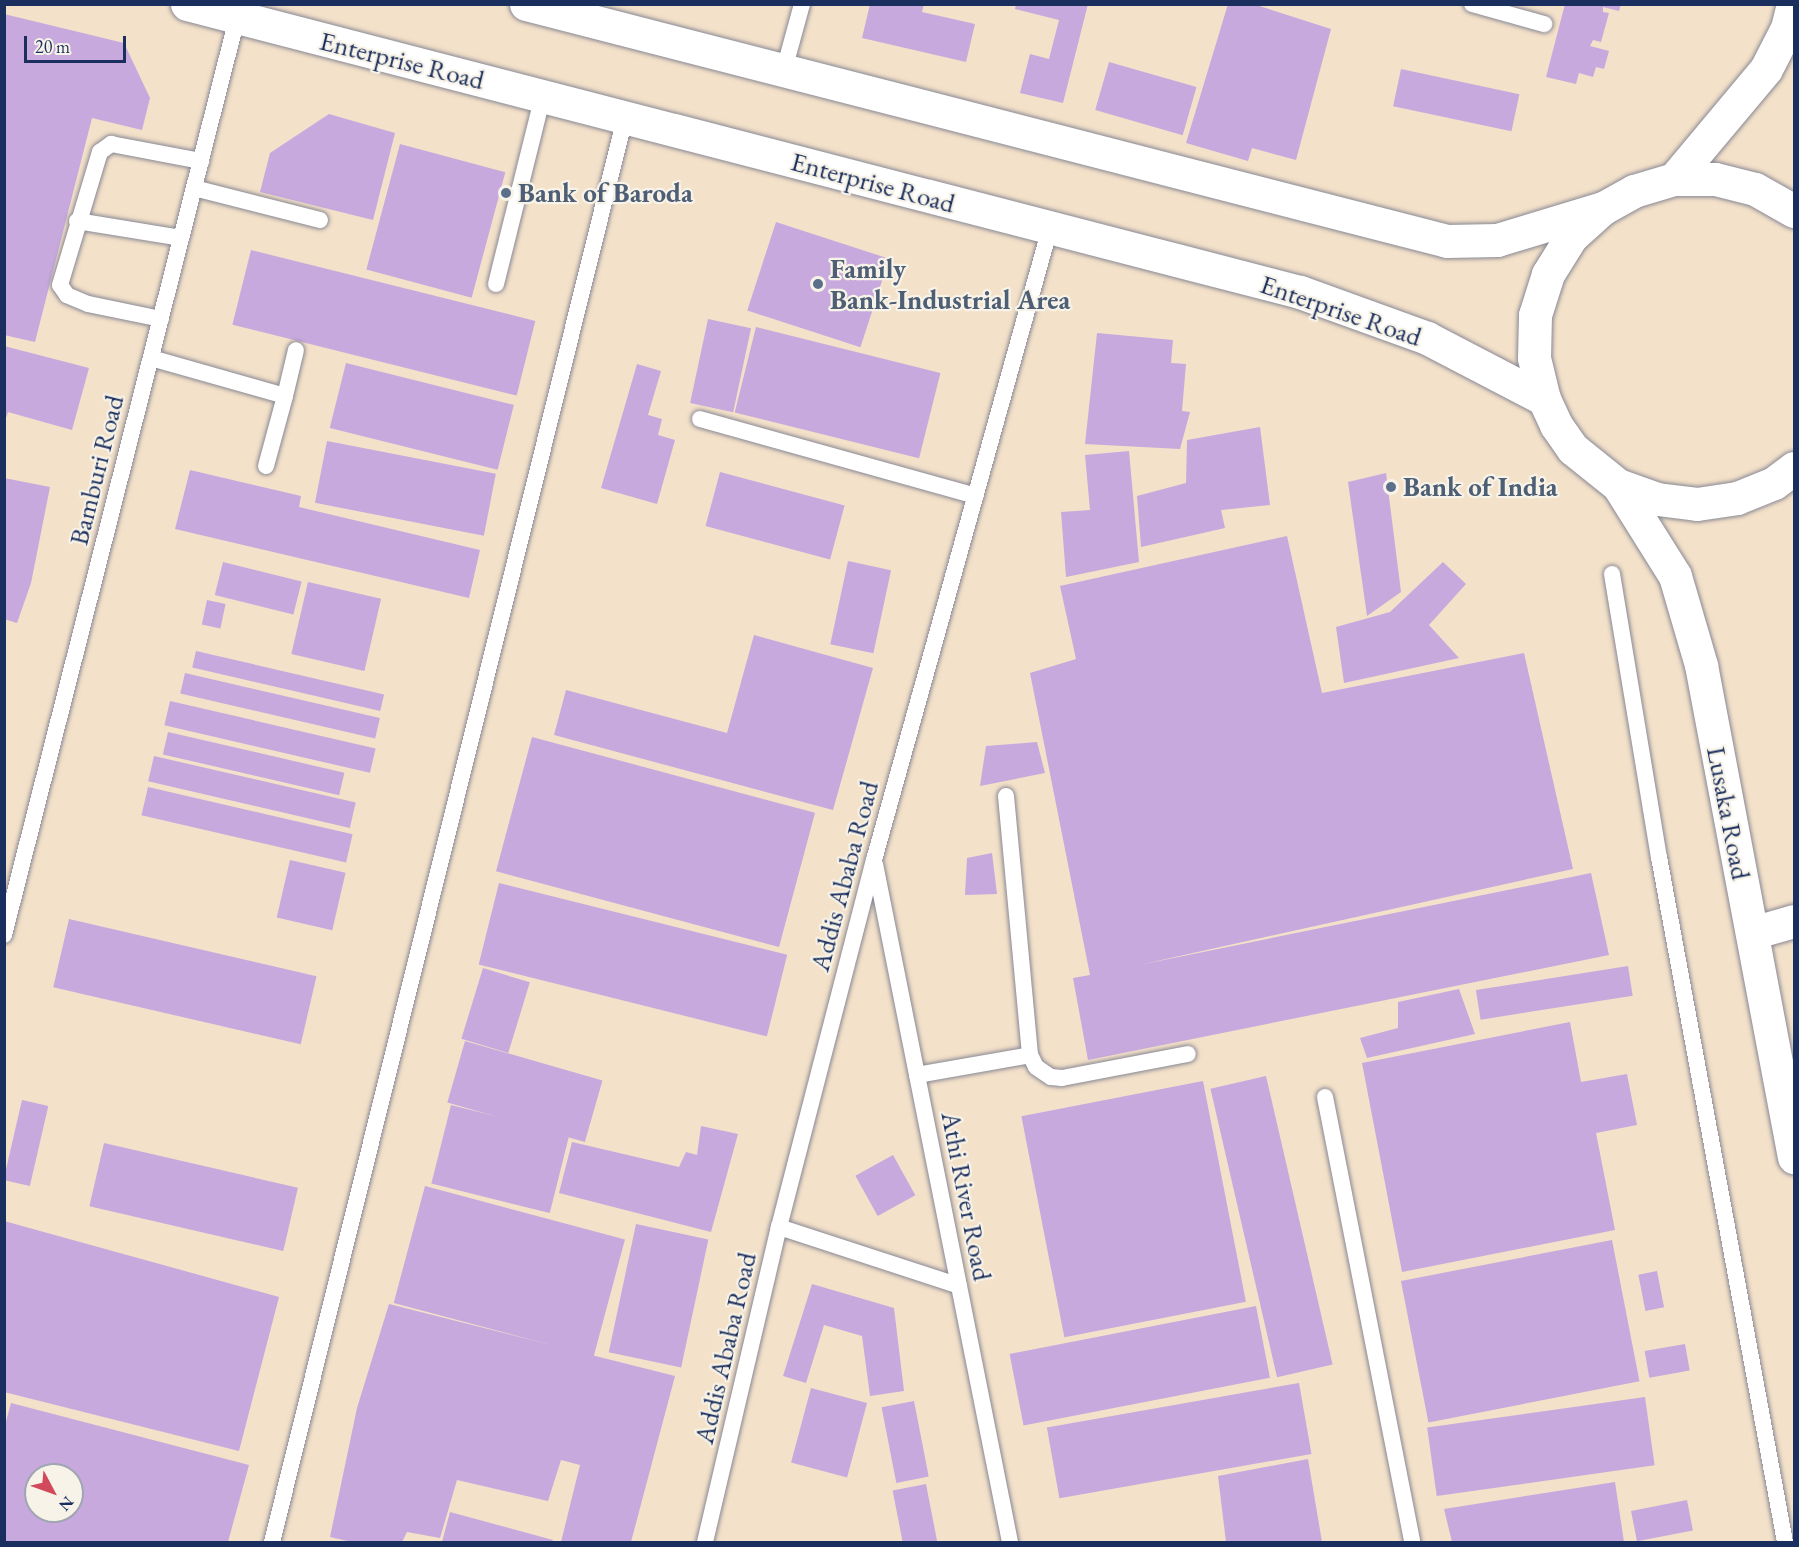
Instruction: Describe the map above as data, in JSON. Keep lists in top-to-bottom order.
{
  "streets": {
    "main road": ["Enterprise Road", "Lusaka Road"],
    "lane": ["Bamburi Road", "Addis Ababa Road", "Athi River Road"]
  },
  "crossings": [
    ["Enterprise Road", "Bamburi Road"],
    ["Enterprise Road", "Addis Ababa Road"],
    ["Addis Ababa Road", "Athi River Road"]
  ],
  "places": ["Bank of Baroda", "Family Bank-Industrial Area", "Bank of India"],
  "scale_bar": "20 m",
  "north": "bottom right"
}
